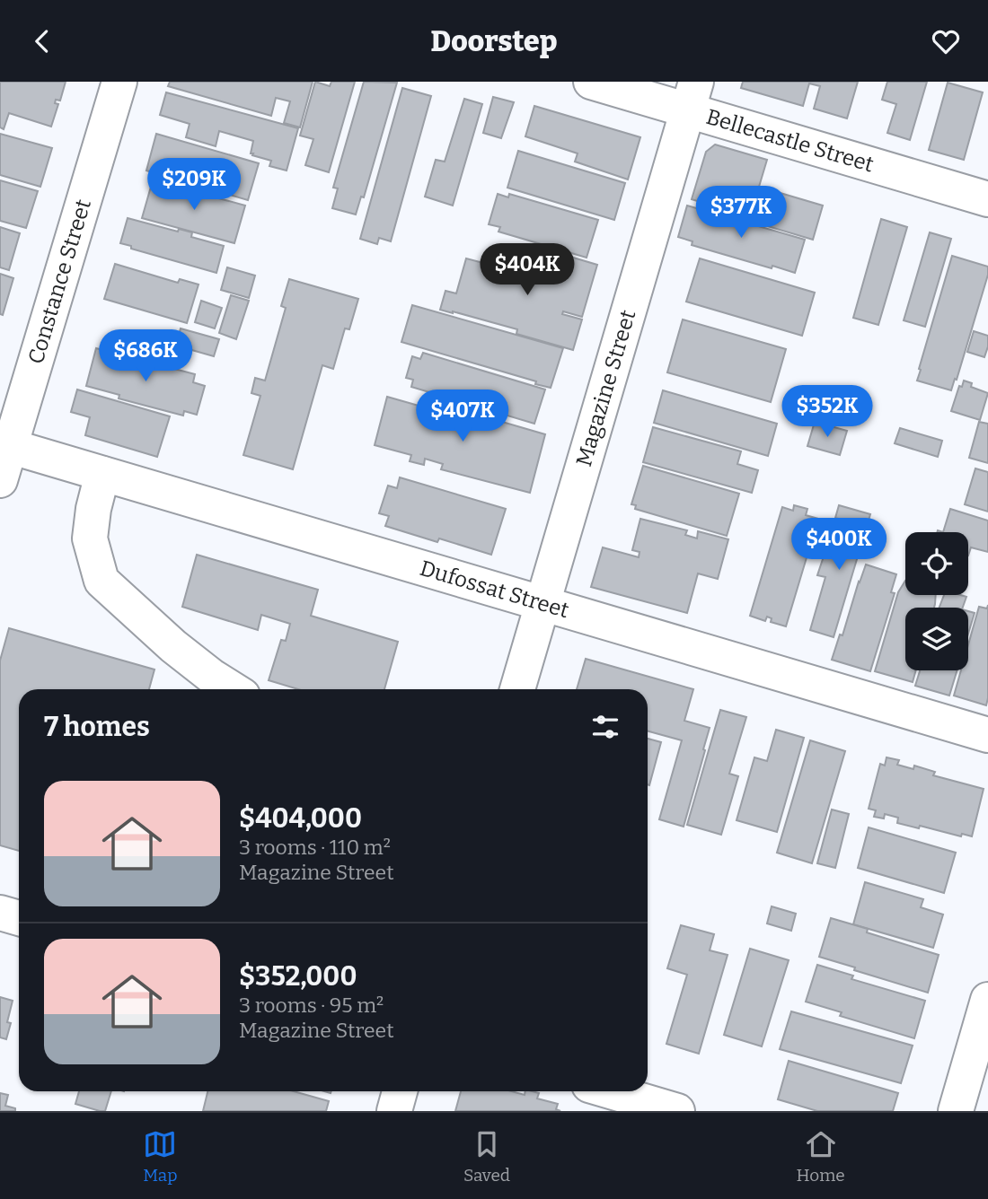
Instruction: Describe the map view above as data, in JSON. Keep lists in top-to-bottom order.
{
  "streets": {
    "street": [
      "Bellecastle Street",
      "Constance Street",
      "Magazine Street",
      "Dufossat Street"
    ]
  },
  "crossings": [
    ["Bellecastle Street", "Magazine Street"],
    ["Constance Street", "Dufossat Street"],
    ["Magazine Street", "Dufossat Street"]
  ],
  "page": {
    "header": "Doorstep",
    "price": [
      "$209K",
      "$377K",
      "$404K",
      "$686K",
      "$352K",
      "$407K",
      "$400K"
    ],
    "heading": "7 homes",
    "list": [
      {
        "name": "$404,000",
        "note": "3 rooms · 110 m² · Magazine Street"
      },
      {
        "name": "$352,000",
        "note": "3 rooms · 95 m² · Magazine Street"
      }
    ],
    "tabs": ["Map", "Saved", "Home"]
  }
}
